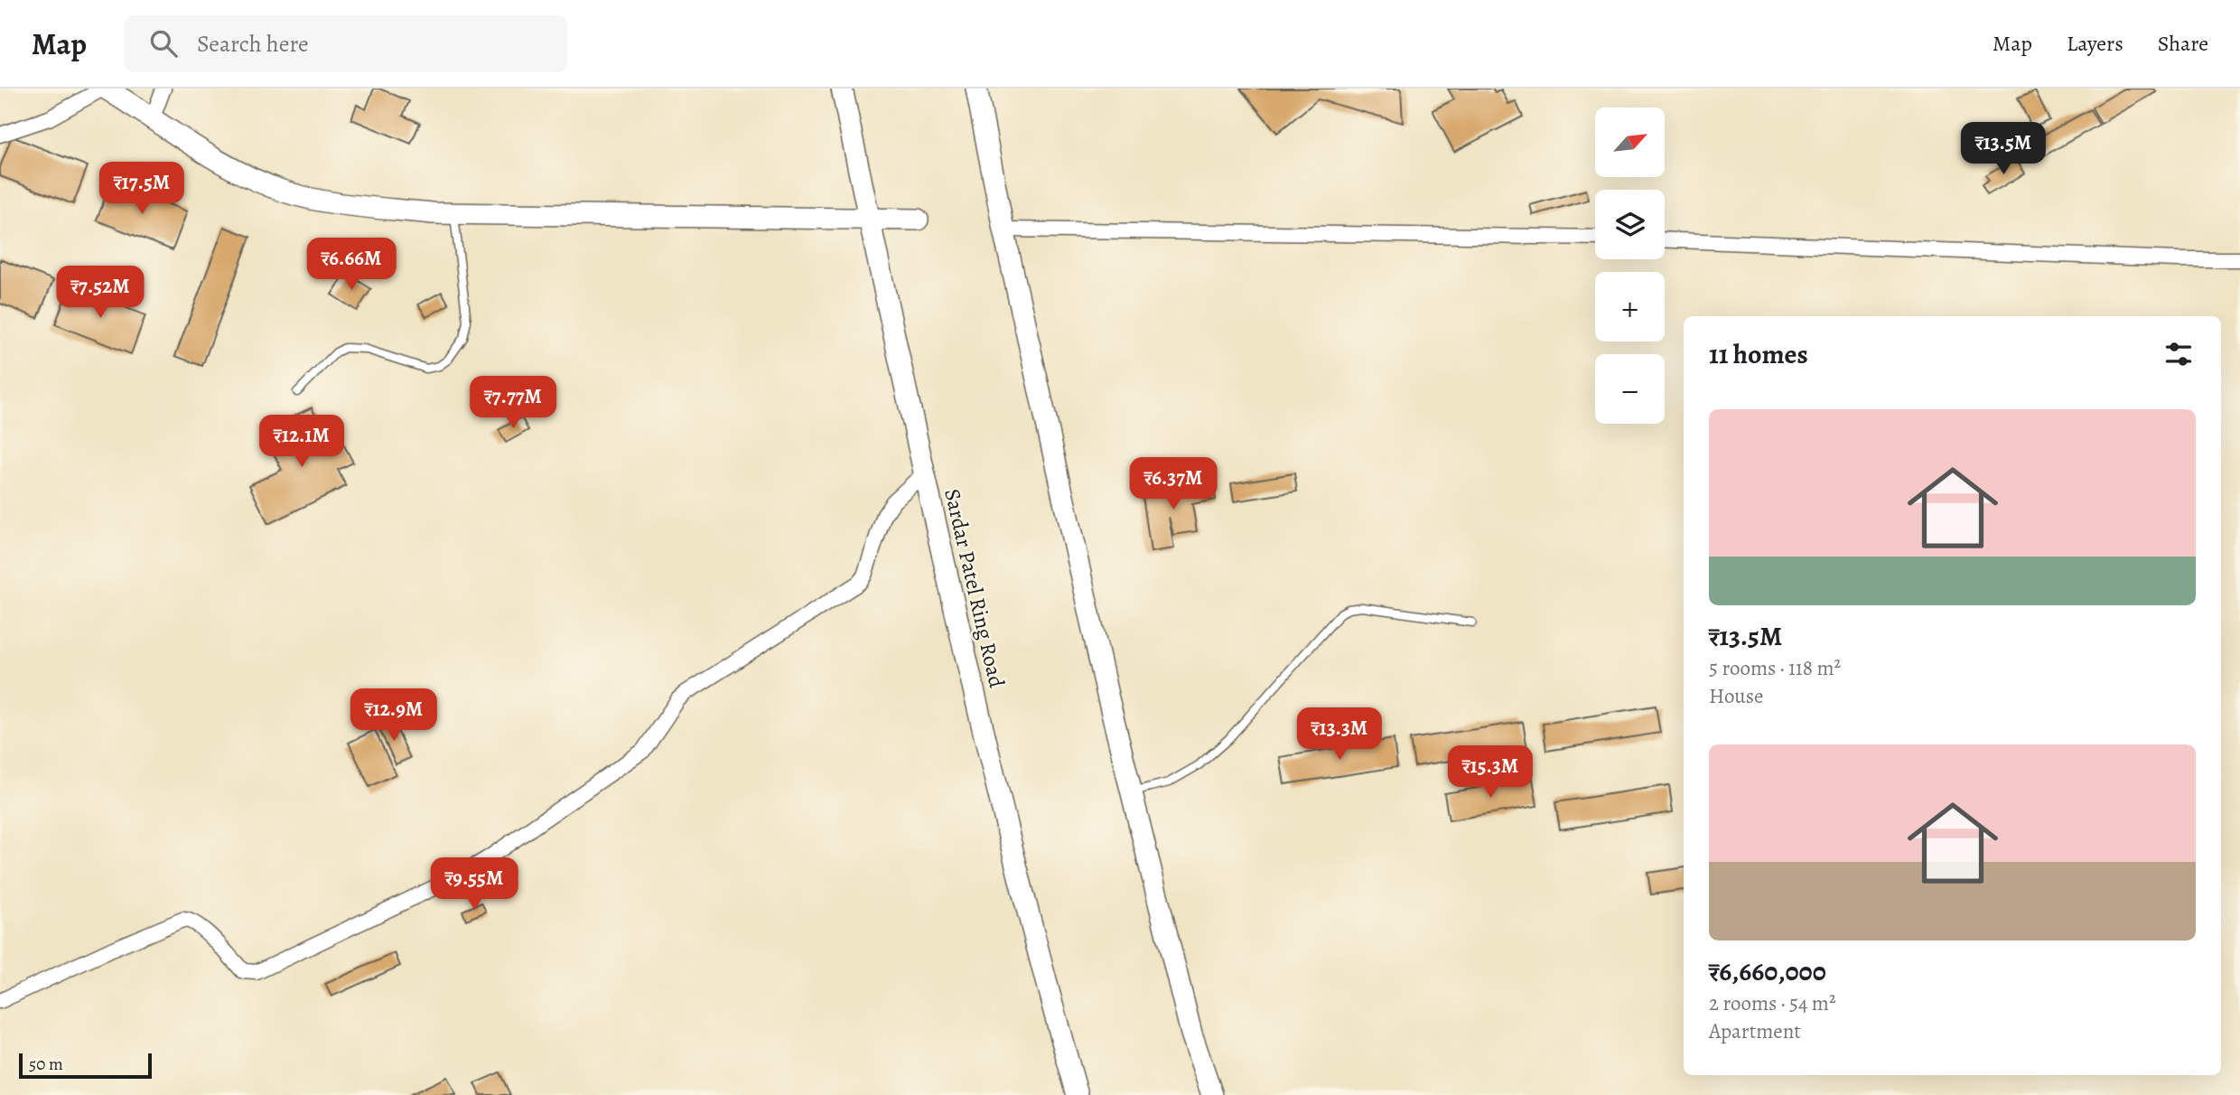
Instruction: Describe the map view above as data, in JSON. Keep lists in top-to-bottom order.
{
  "streets": {
    "street": ["Sardar Patel Ring Road"]
  },
  "scale_bar": "50 m",
  "north": "top right",
  "page": {
    "header": "Map",
    "search": "Search here",
    "nav": ["Map", "Layers", "Share"],
    "map_buttons": ["+", "−"],
    "price": [
      "₹13.5M",
      "₹17.5M",
      "₹6.66M",
      "₹7.52M",
      "₹7.77M",
      "₹12.1M",
      "₹6.37M",
      "₹12.9M",
      "₹13.3M",
      "₹15.3M",
      "₹9.55M"
    ],
    "heading": "11 homes",
    "list": [
      {
        "name": "₹13.5M",
        "note": "5 rooms · 118 m² · House"
      },
      {
        "name": "₹6,660,000",
        "note": "2 rooms · 54 m² · Apartment"
      }
    ],
    "scale": "50 m"
  }
}
